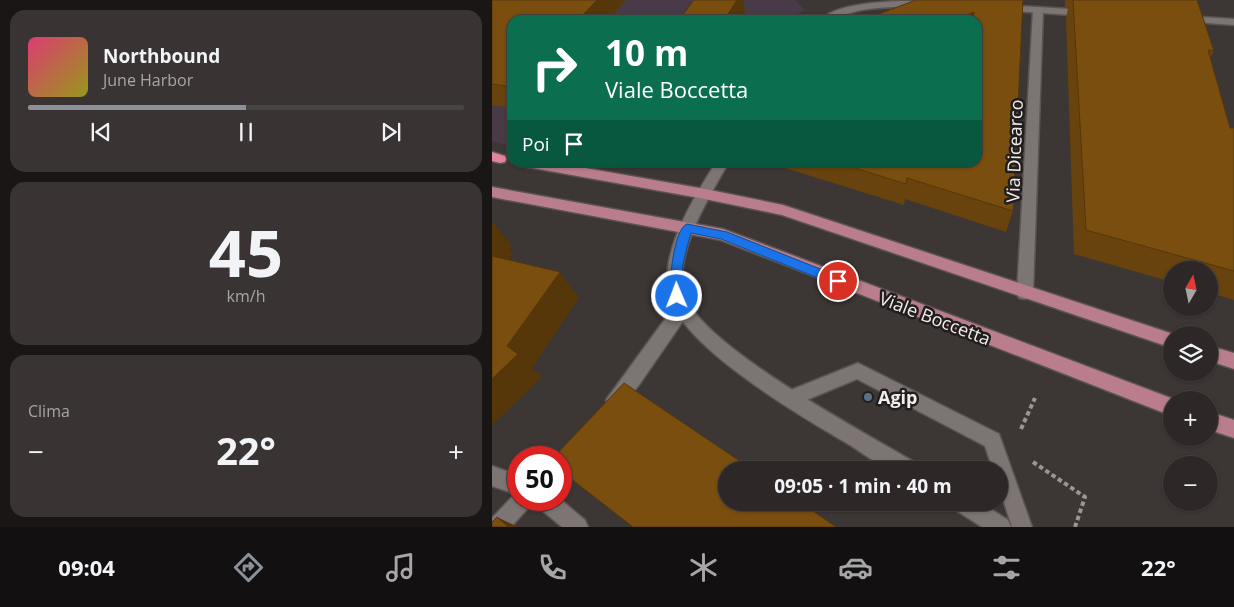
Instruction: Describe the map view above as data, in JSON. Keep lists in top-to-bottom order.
{
  "streets": {
    "main road": ["Via Dicearco", "Viale Boccetta"]
  },
  "places": ["Agip"],
  "north": "top",
  "page": {
    "turn": ["10 m", "Viale Boccetta"],
    "song": ["Northbound", "June Harbor"],
    "then": "Poi",
    "tile": [
      ["45", "km/h"],
      "Clima"
    ],
    "map_buttons": ["+", "−"],
    "heat": ["−", "22°", "+"],
    "limit": "50",
    "trip": "09:05 · 1 min · 40 m",
    "tabs": ["09:04", "22°"]
  }
}
